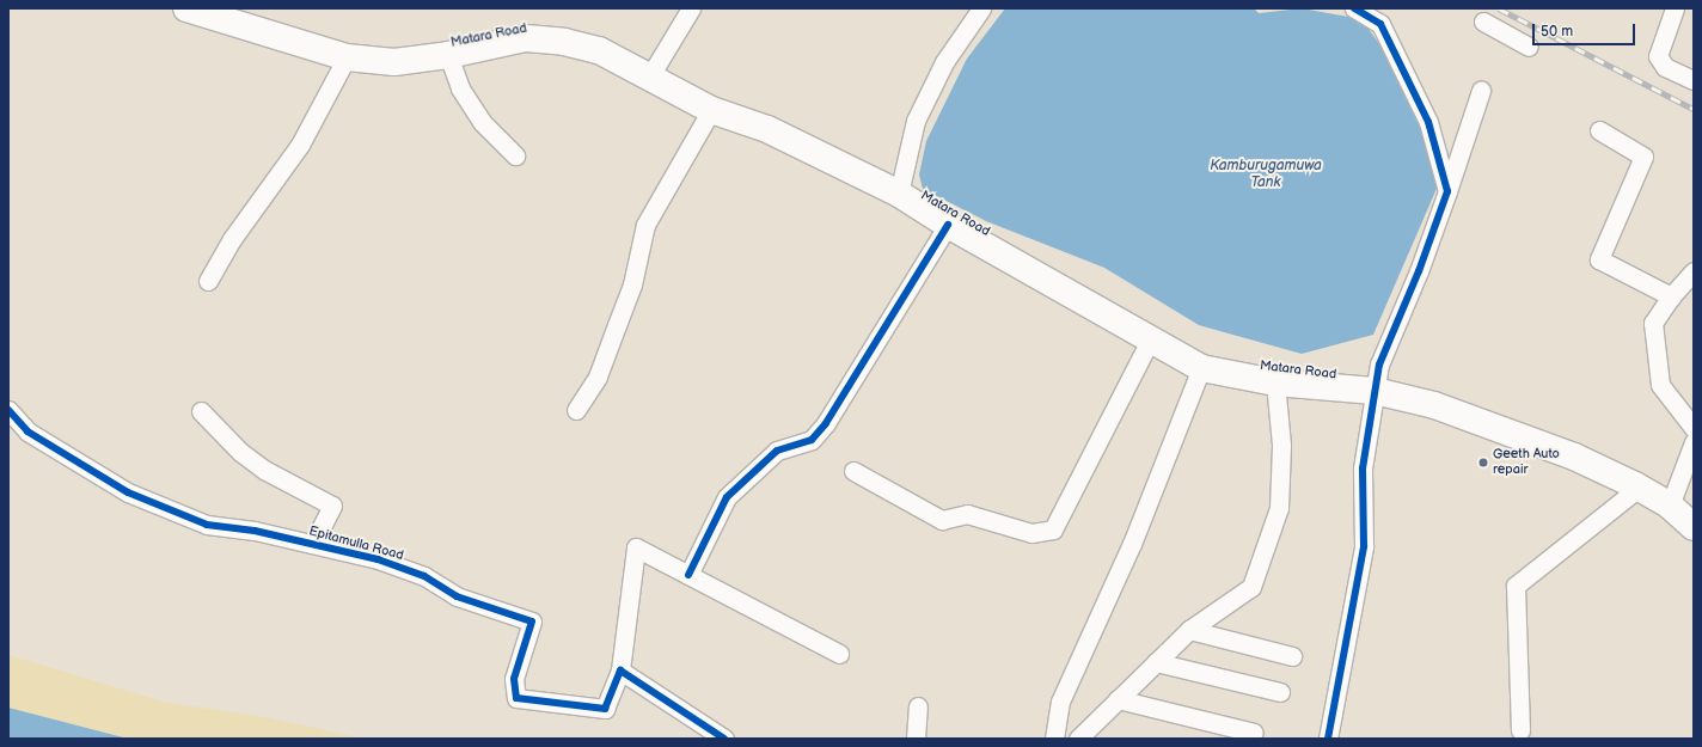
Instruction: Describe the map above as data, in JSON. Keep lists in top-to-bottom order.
{
  "streets": {
    "highway": ["Matara Road"],
    "street": ["Epitamulla Road"]
  },
  "water": ["Kamburugamuwa Tank"],
  "places": ["Geeth Auto repair"],
  "scale_bar": "50 m"
}
